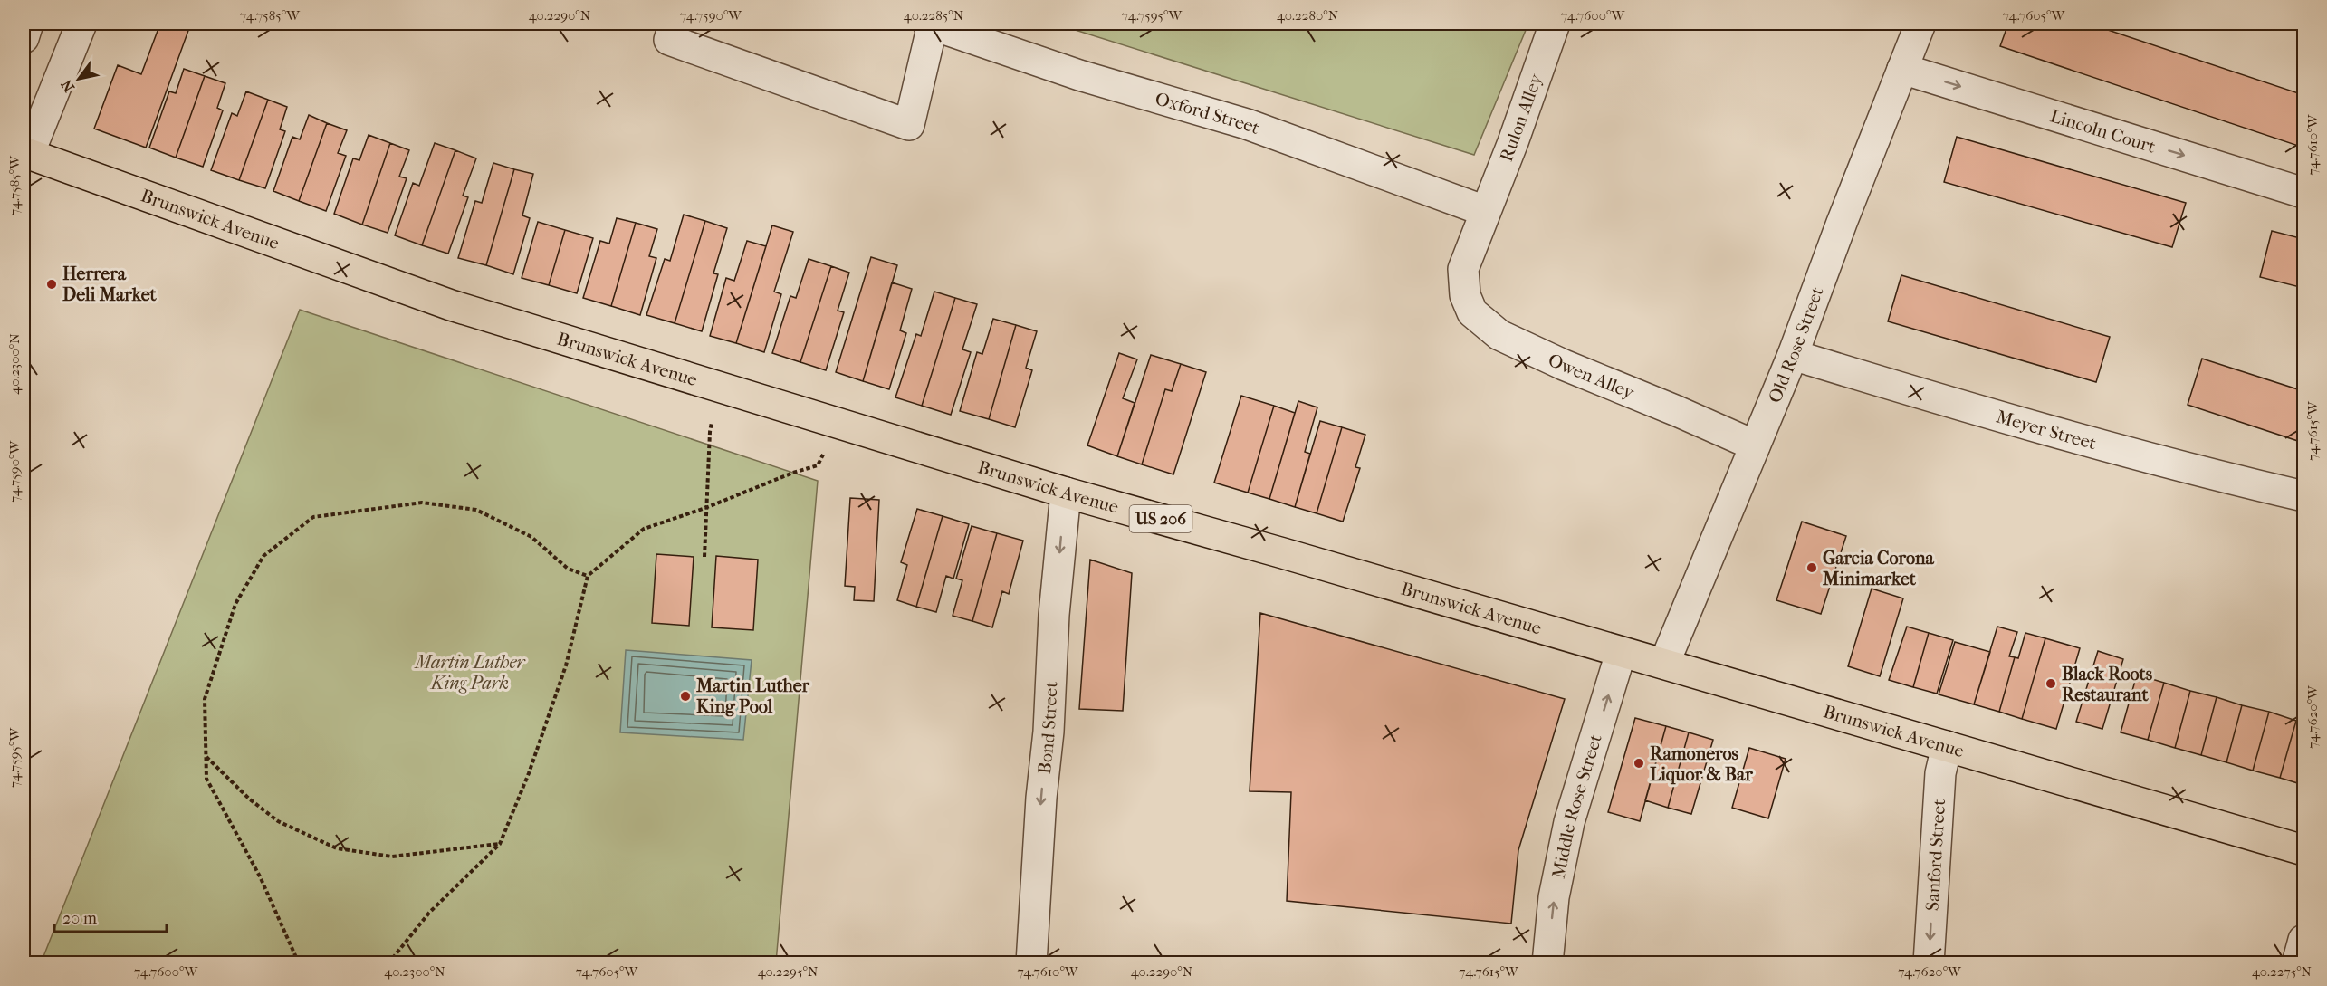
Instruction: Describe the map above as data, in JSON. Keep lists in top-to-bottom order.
{
  "streets": {
    "main road": ["Brunswick Avenue", "US 206"],
    "street": [
      "Oxford Street",
      "Rulon Alley",
      "Lincoln Court",
      "Old Rose Street",
      "Owen Alley",
      "Meyer Street",
      "Bond Street",
      "Middle Rose Street",
      "Sanford Street"
    ]
  },
  "crossings": [
    ["Oxford Street", "Rulon Alley"],
    ["Oxford Street", "Owen Alley"],
    ["Rulon Alley", "Owen Alley"],
    ["Lincoln Court", "Old Rose Street"],
    ["Brunswick Avenue", "Old Rose Street"],
    ["Brunswick Avenue", "Bond Street"],
    ["Brunswick Avenue", "Middle Rose Street"],
    ["Brunswick Avenue", "Sanford Street"],
    ["Old Rose Street", "Owen Alley"],
    ["Old Rose Street", "Meyer Street"]
  ],
  "one_way": [
    "Lincoln Court",
    "Bond Street",
    "Middle Rose Street",
    "Sanford Street"
  ],
  "parks": ["Martin Luther King Park"],
  "places": [
    "Herrera Deli Market",
    "Garcia Corona Minimarket",
    "Black Roots Restaurant",
    "Martin Luther King Pool",
    "Ramoneros Liquor & Bar"
  ],
  "scale_bar": "20 m",
  "north": "bottom left",
  "coordinates": [
    "74.7585°W",
    "40.2290°N",
    "74.7590°W",
    "40.2285°N",
    "74.7595°W",
    "40.2280°N",
    "74.7600°W",
    "74.7605°W",
    "74.7610°W",
    "40.2300°N",
    "74.7615°W",
    "74.7620°W",
    "40.2295°N",
    "40.2275°N"
  ]
}
